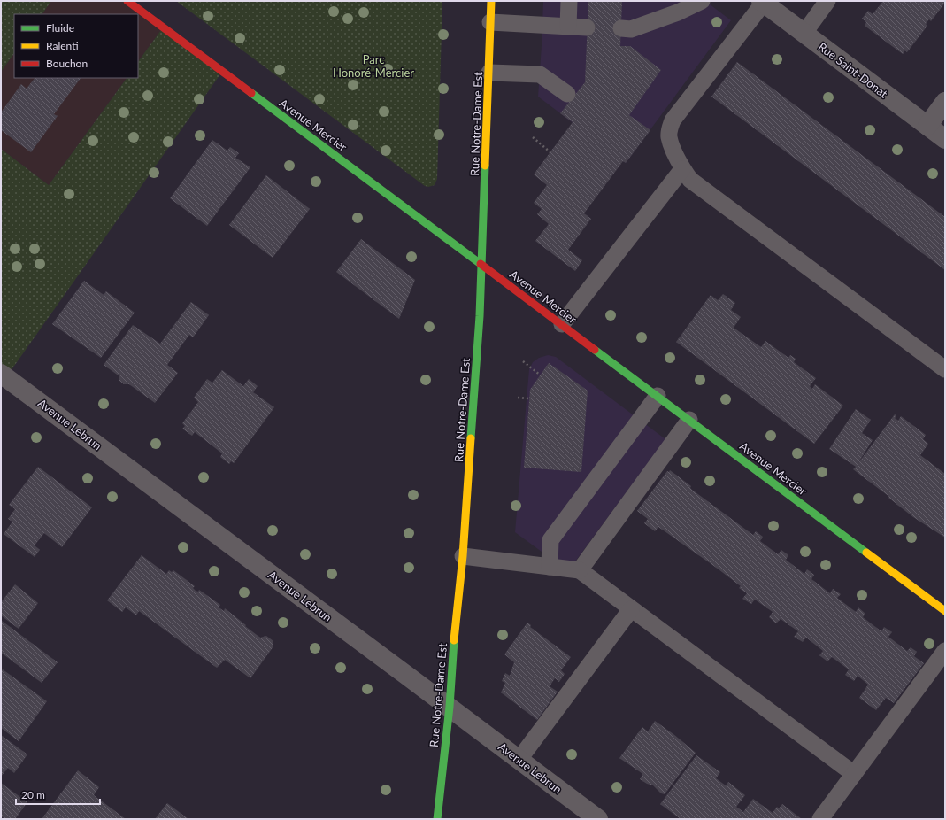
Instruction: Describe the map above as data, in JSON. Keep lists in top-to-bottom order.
{
  "streets": {
    "street": [
      "Rue Saint-Donat",
      "Rue Notre-Dame Est",
      "Avenue Mercier",
      "Avenue Lebrun"
    ]
  },
  "crossings": [
    ["Rue Notre-Dame Est", "Avenue Mercier"],
    ["Rue Notre-Dame Est", "Avenue Lebrun"]
  ],
  "parks": ["Parc Honoré-Mercier"],
  "legend": ["Fluide", "Ralenti", "Bouchon"],
  "scale_bar": "20 m"
}
